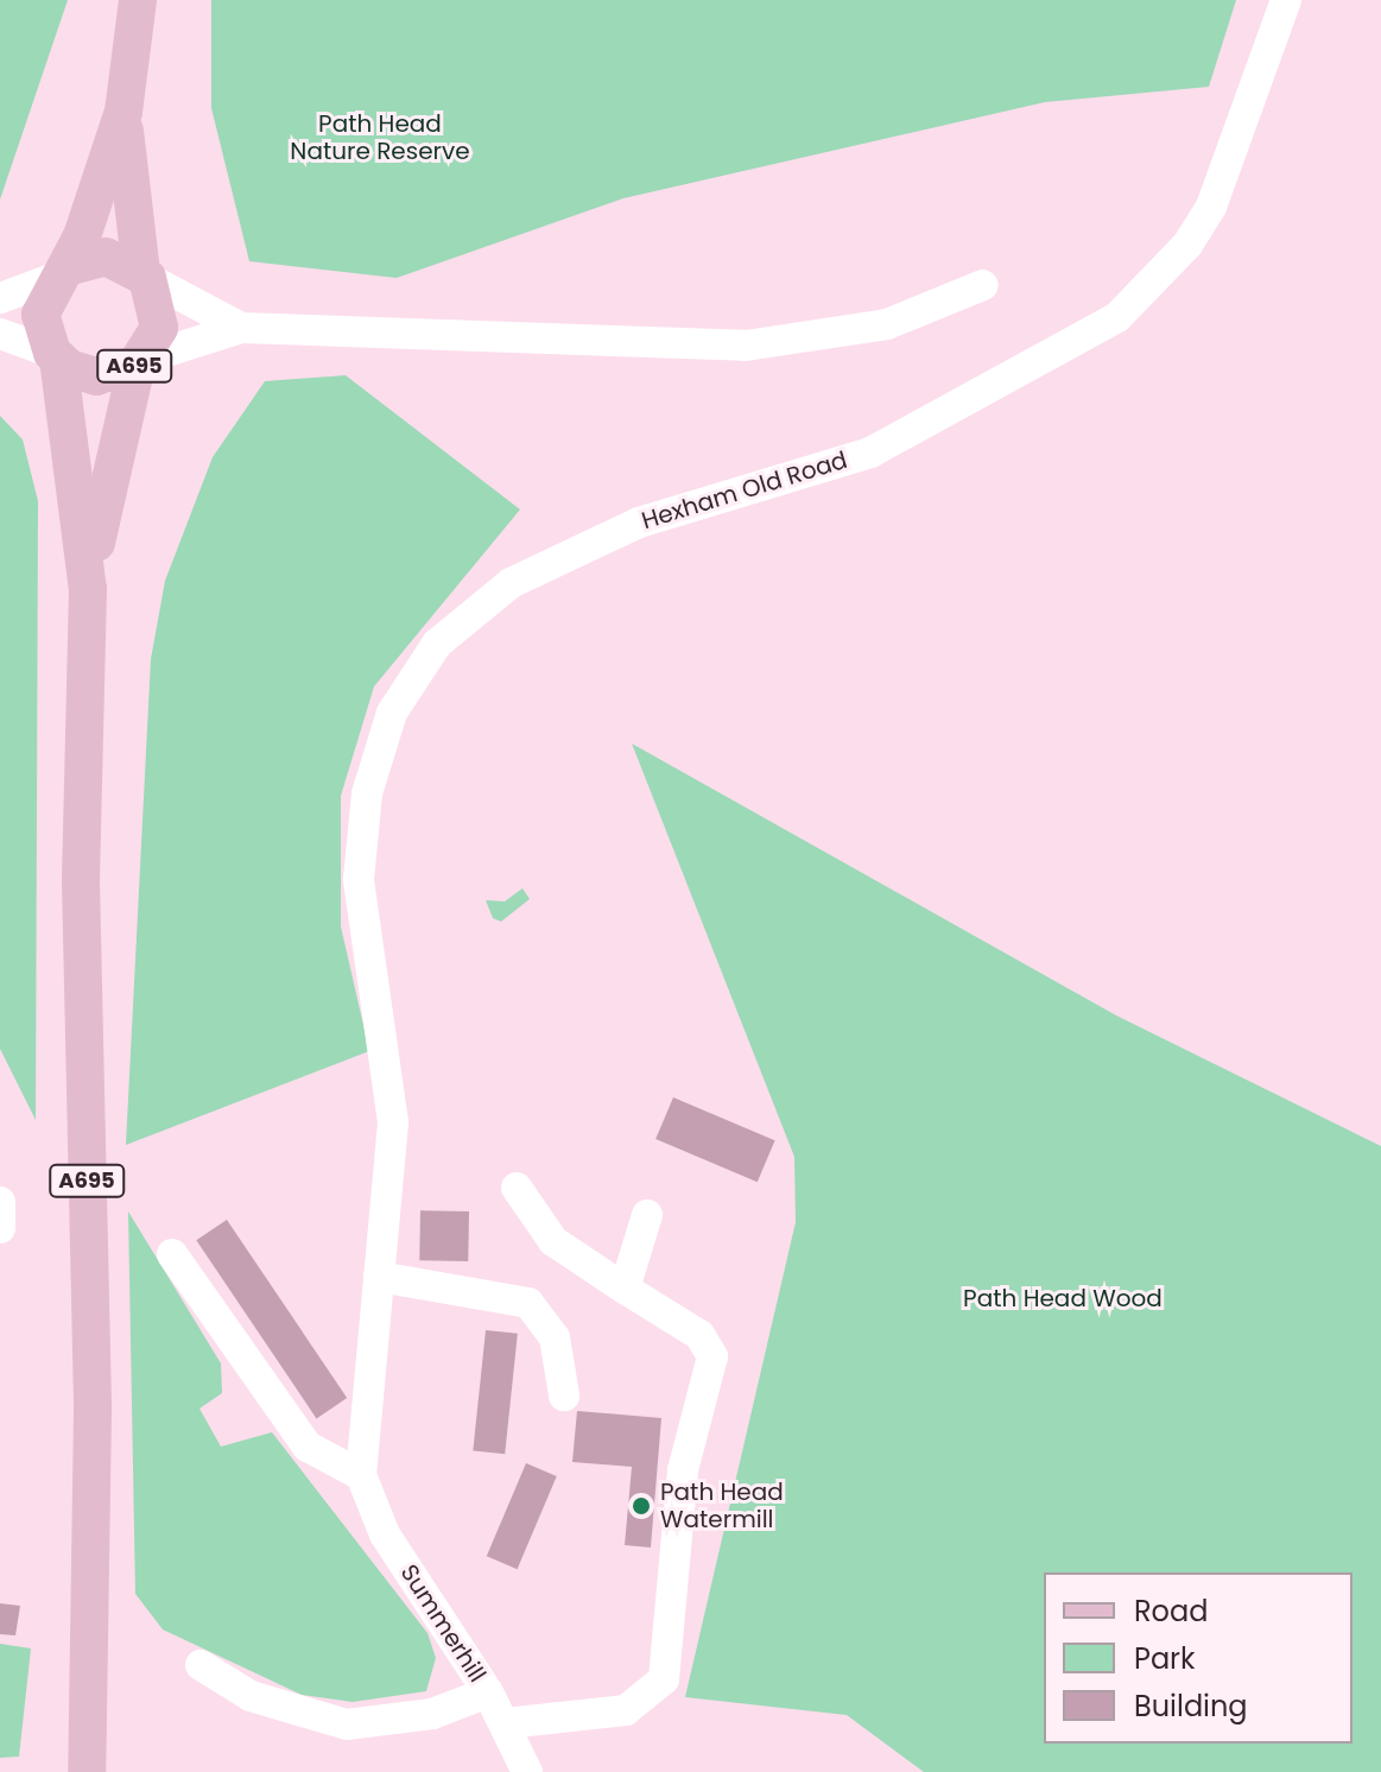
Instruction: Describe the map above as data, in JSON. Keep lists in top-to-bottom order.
{
  "streets": {
    "main road": ["A695"],
    "street": ["Hexham Old Road", "Summerhill"]
  },
  "crossings": [
    ["Hexham Old Road", "Summerhill"]
  ],
  "parks": ["Path Head Nature Reserve", "Path Head Wood"],
  "places": ["Path Head Watermill"],
  "legend": ["Road", "Park", "Building"]
}
